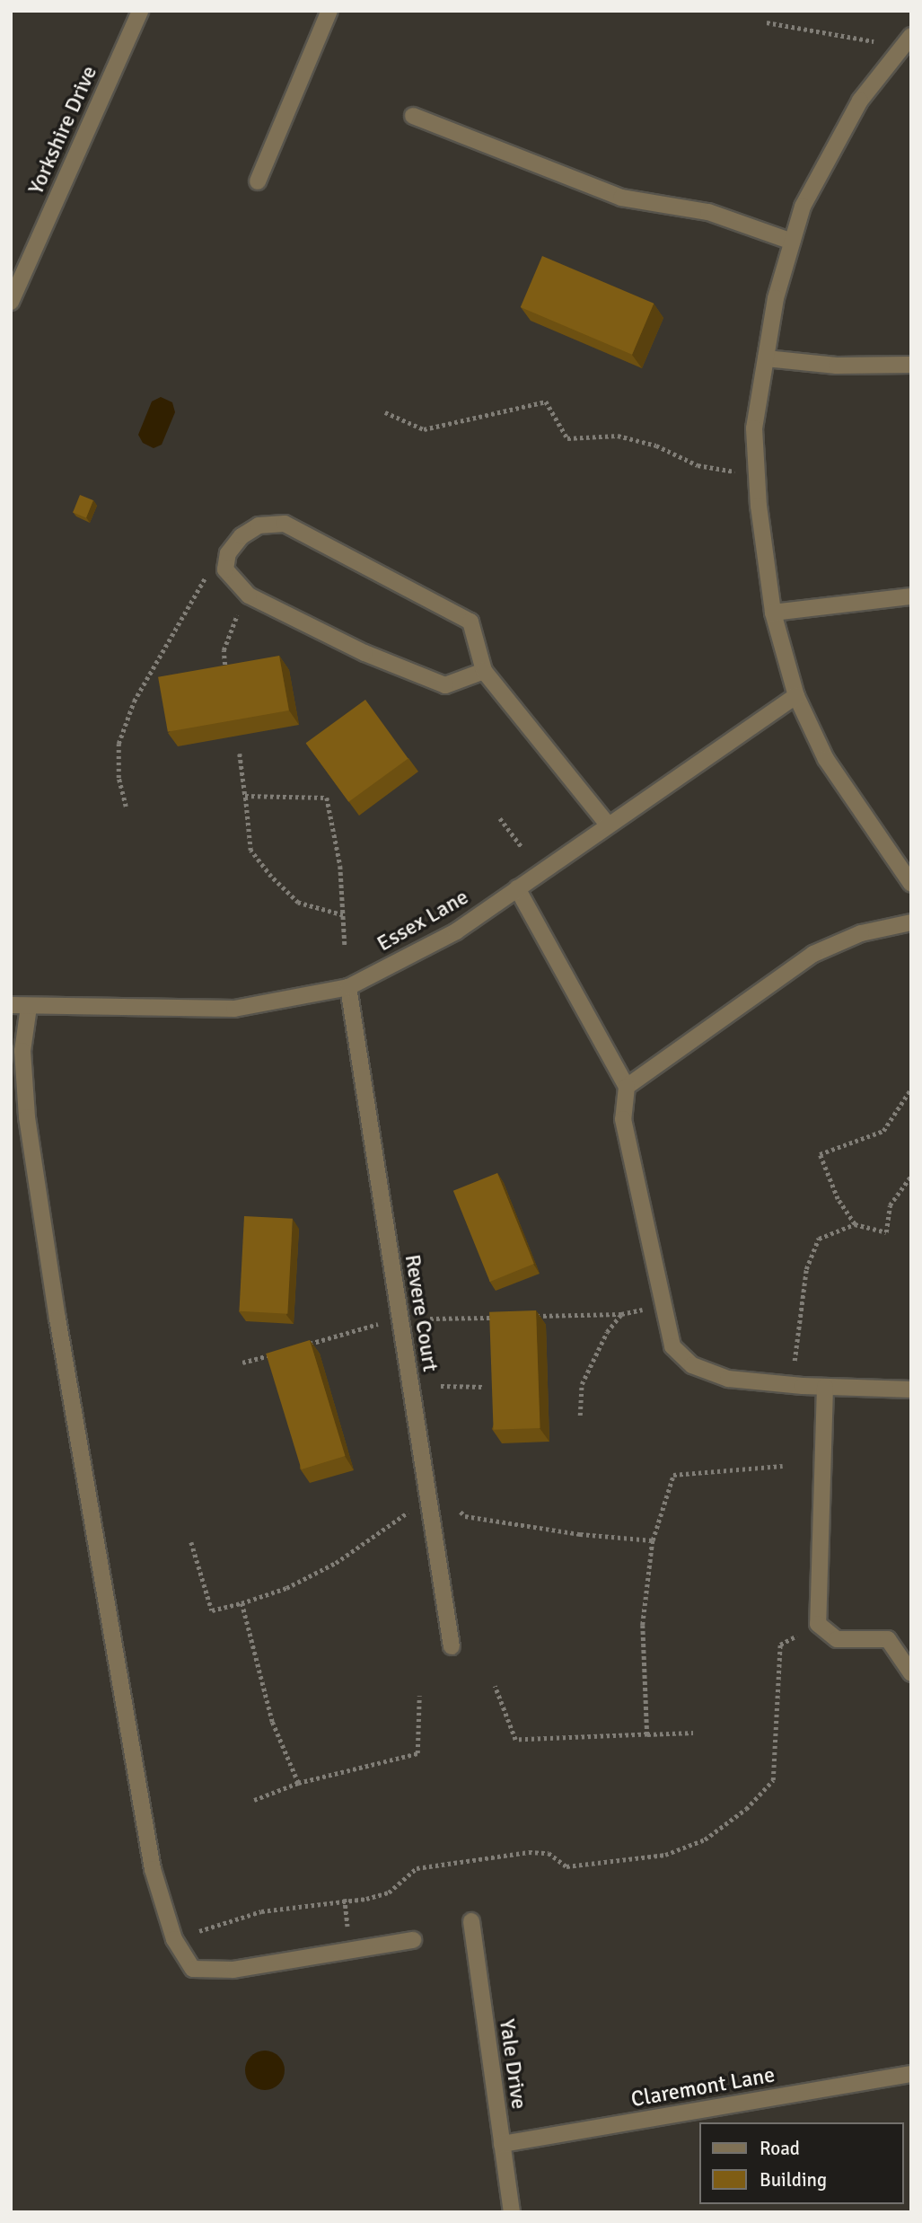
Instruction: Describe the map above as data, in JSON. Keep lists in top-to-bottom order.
{
  "streets": {
    "street": [
      "Yorkshire Drive",
      "Essex Lane",
      "Revere Court",
      "Yale Drive",
      "Claremont Lane"
    ]
  },
  "crossings": [
    ["Essex Lane", "Revere Court"],
    ["Yale Drive", "Claremont Lane"]
  ],
  "legend": ["Road", "Building"]
}
